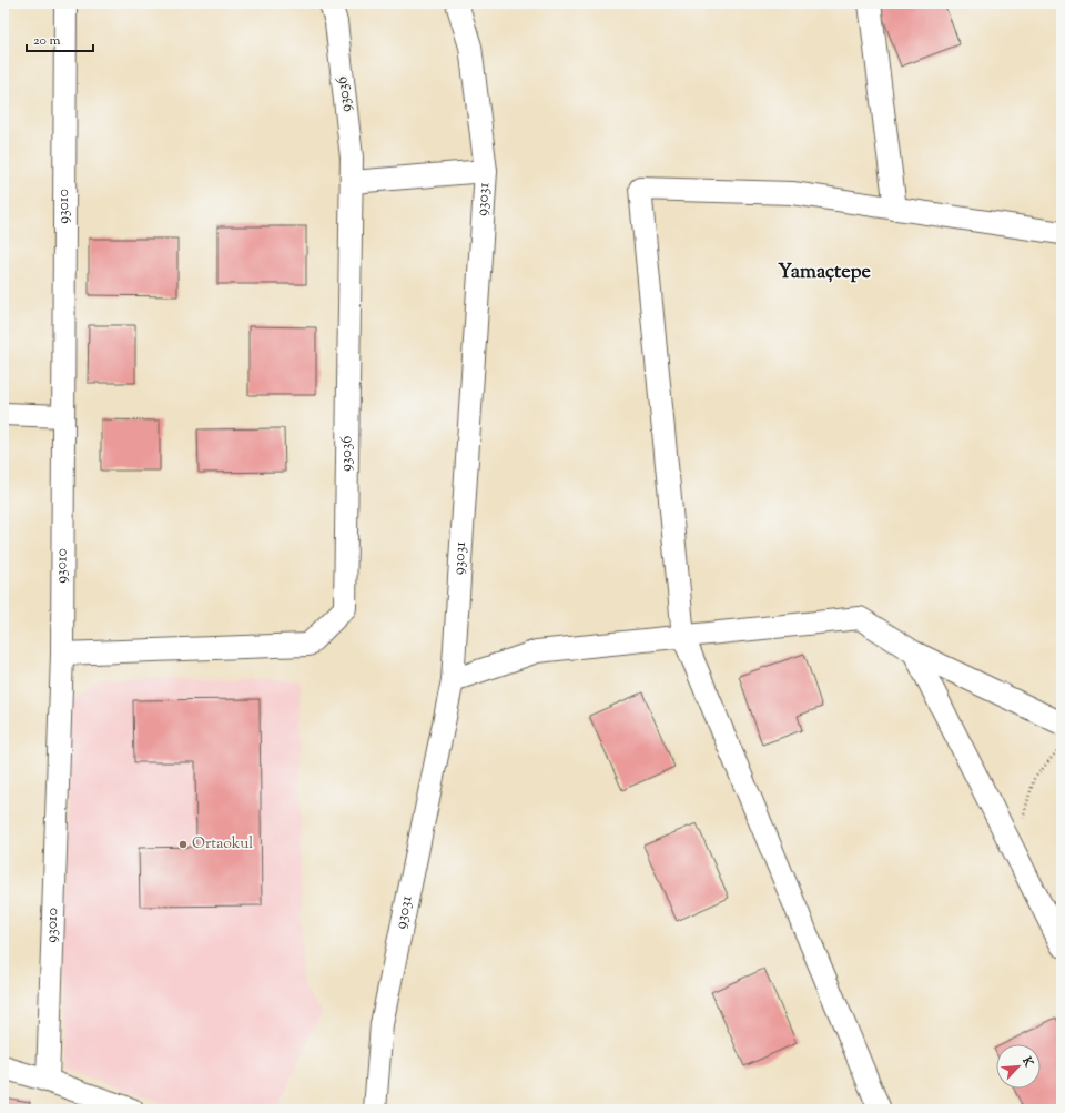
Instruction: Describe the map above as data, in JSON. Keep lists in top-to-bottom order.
{
  "streets": {
    "street": ["93036", "93031", "93010"]
  },
  "crossings": [
    ["93036", "93010"]
  ],
  "districts": ["Yamaçtepe"],
  "places": ["Ortaokul"],
  "scale_bar": "20 m",
  "north": "top right"
}
